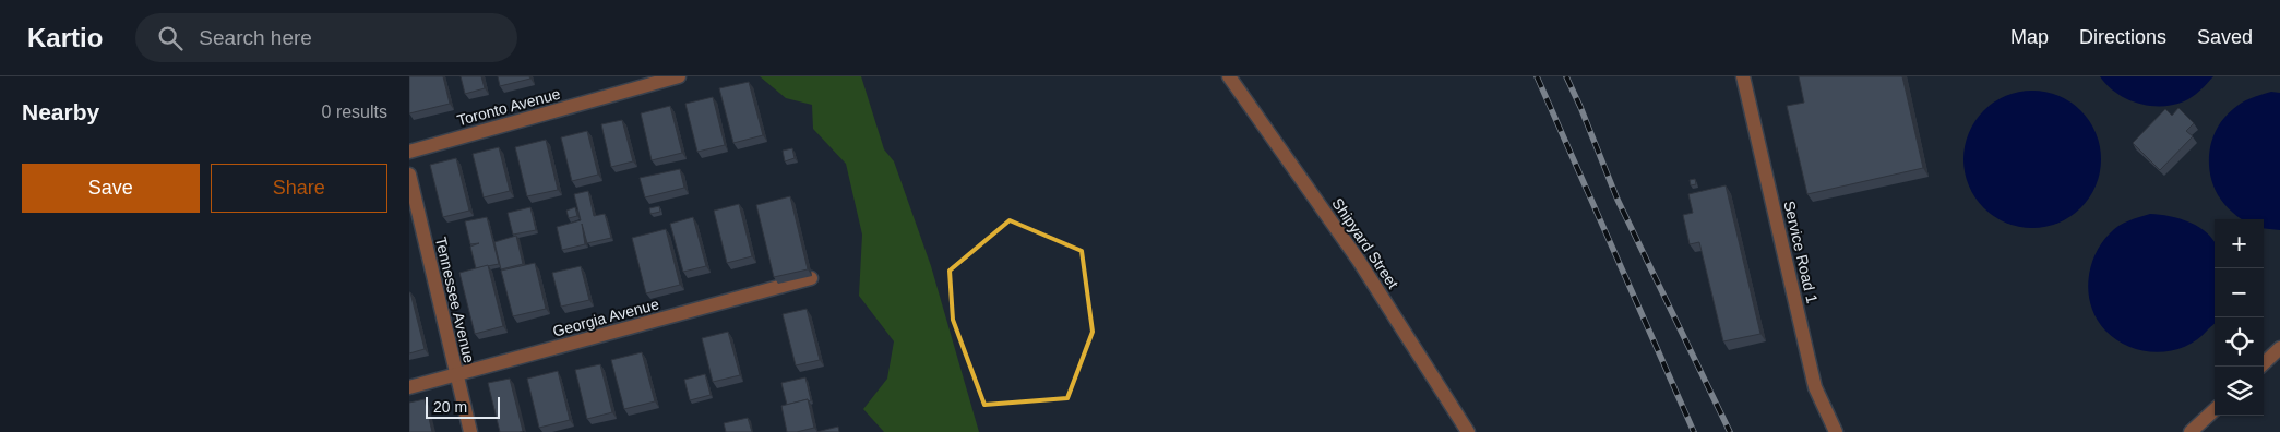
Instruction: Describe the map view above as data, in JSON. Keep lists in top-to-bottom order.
{
  "streets": {
    "street": [
      "Toronto Avenue",
      "Shipyard Street",
      "Service Road 1",
      "Tennessee Avenue",
      "Georgia Avenue"
    ]
  },
  "crossings": [
    ["Tennessee Avenue", "Georgia Avenue"]
  ],
  "scale_bar": "20 m",
  "page": {
    "header": "Kartio",
    "search": "Search here",
    "nav": ["Map", "Directions", "Saved"],
    "heading": ["Nearby", "0 results"],
    "buttons": ["Save", "Share"],
    "map_buttons": ["+", "−"],
    "scale": "20 m"
  }
}
